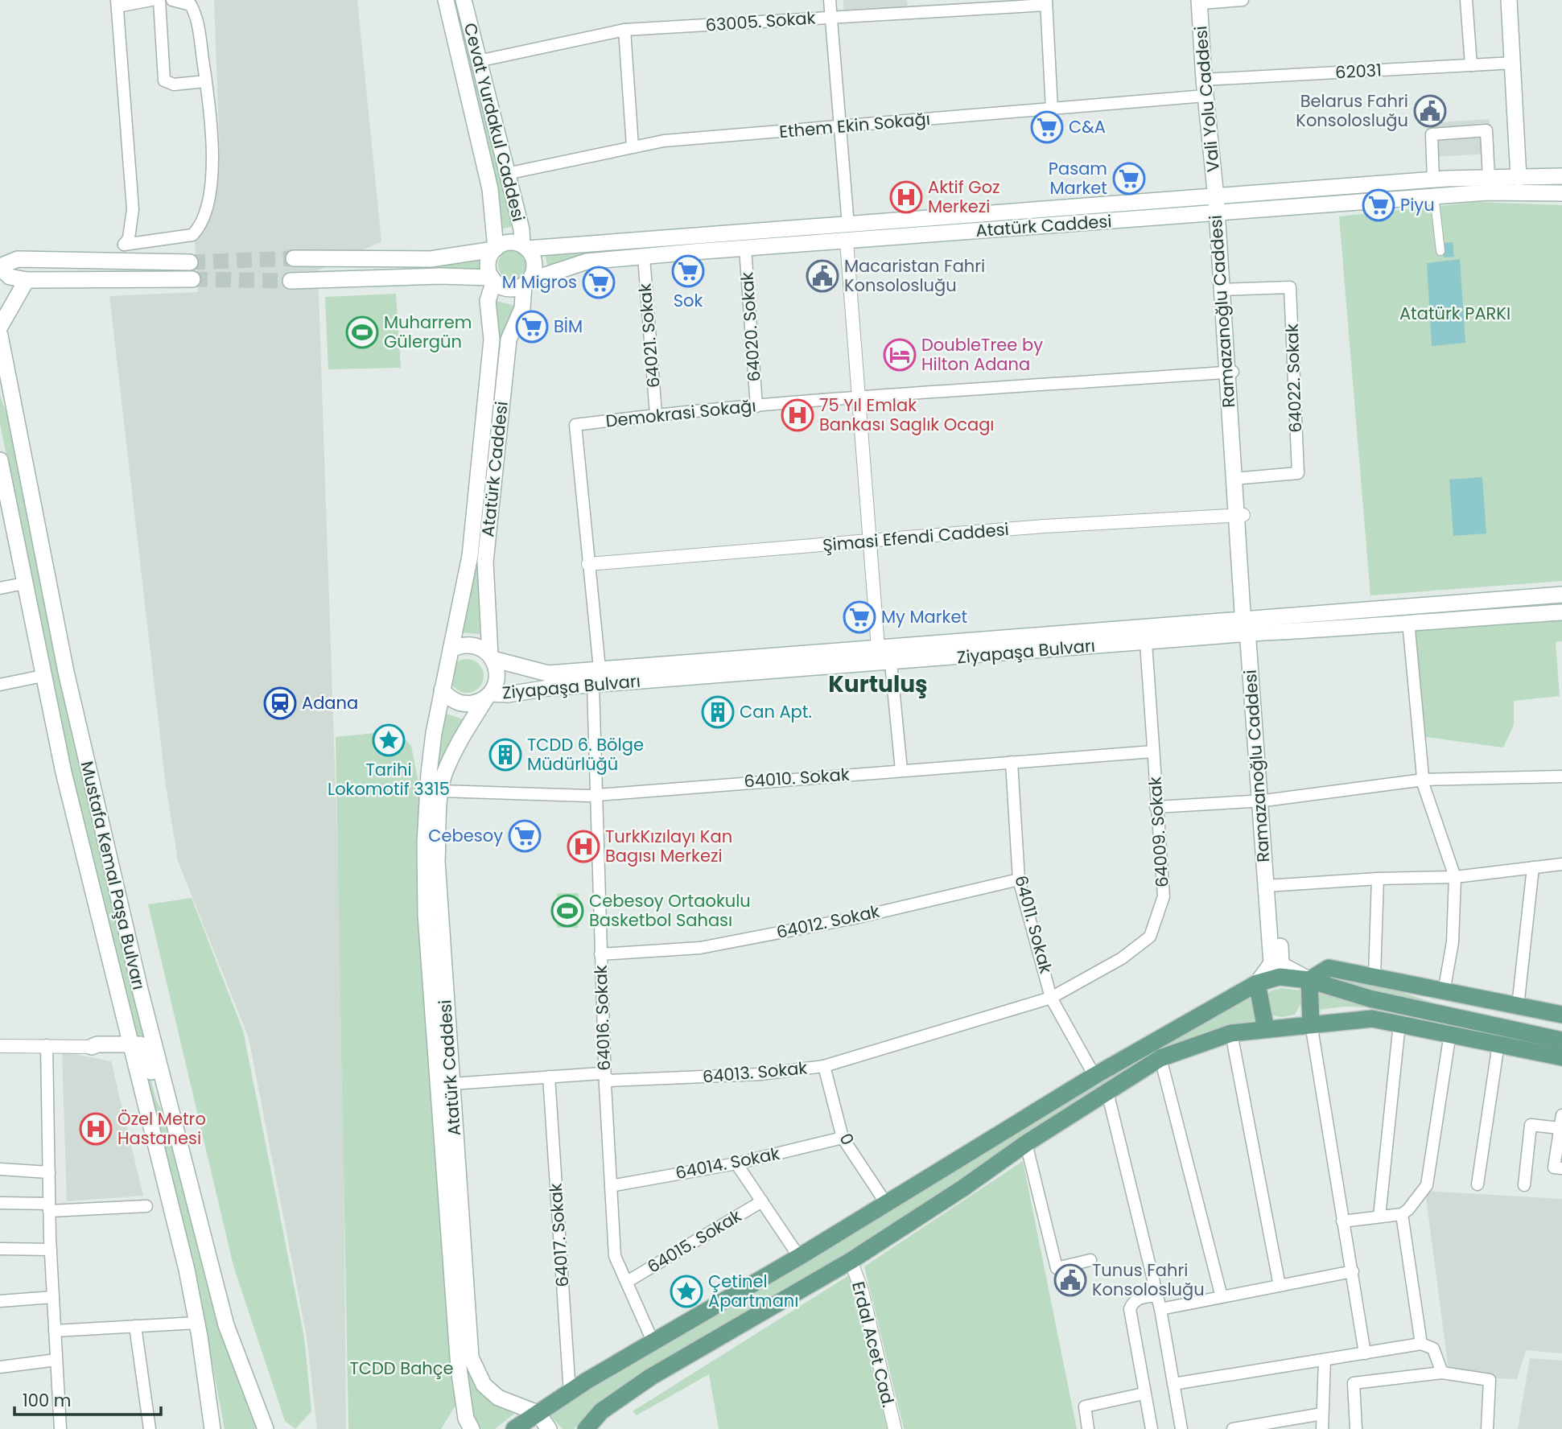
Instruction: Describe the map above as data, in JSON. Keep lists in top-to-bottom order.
{
  "streets": {
    "main road": [
      "Vali Yolu Caddesi",
      "Cevat Yurdakul Caddesi",
      "Atatürk Caddesi",
      "Ramazanoğlu Caddesi",
      "Ziyapaşa Bulvarı",
      "Mustafa Kemal Paşa Bulvarı"
    ],
    "street": [
      "63005. Sokak",
      "62031",
      "Ethem Ekin Sokağı",
      "64020. Sokak",
      "64021. Sokak",
      "64022. Sokak",
      "Demokrasi Sokağı",
      "Şimasi Efendi Caddesi",
      "64010. Sokak",
      "64009. Sokak",
      "64012. Sokak",
      "64011. Sokak",
      "64016. Sokak",
      "64013. Sokak",
      "0",
      "64014. Sokak",
      "64017. Sokak",
      "64015. Sokak",
      "Erdal Acet Cad."
    ]
  },
  "crossings": [
    ["63005. Sokak", "Cevat Yurdakul Caddesi"],
    ["62031", "Vali Yolu Caddesi"],
    ["62031", "Ethem Ekin Sokağı"],
    ["Vali Yolu Caddesi", "Ethem Ekin Sokağı"],
    ["Vali Yolu Caddesi", "Atatürk Caddesi"],
    ["Vali Yolu Caddesi", "Ramazanoğlu Caddesi"],
    ["Cevat Yurdakul Caddesi", "Ethem Ekin Sokağı"],
    ["Cevat Yurdakul Caddesi", "Atatürk Caddesi"],
    ["Atatürk Caddesi", "Ramazanoğlu Caddesi"],
    ["Atatürk Caddesi", "64020. Sokak"],
    ["Atatürk Caddesi", "64021. Sokak"],
    ["Atatürk Caddesi", "Ziyapaşa Bulvarı"],
    ["Atatürk Caddesi", "64010. Sokak"],
    ["Atatürk Caddesi", "64013. Sokak"],
    ["Ramazanoğlu Caddesi", "64022. Sokak"],
    ["Ramazanoğlu Caddesi", "Demokrasi Sokağı"],
    ["Ramazanoğlu Caddesi", "Şimasi Efendi Caddesi"],
    ["Ramazanoğlu Caddesi", "Ziyapaşa Bulvarı"],
    ["64020. Sokak", "Demokrasi Sokağı"],
    ["64021. Sokak", "Demokrasi Sokağı"],
    ["Demokrasi Sokağı", "Şimasi Efendi Caddesi"],
    ["Demokrasi Sokağı", "Ziyapaşa Bulvarı"],
    ["Ziyapaşa Bulvarı", "64009. Sokak"],
    ["Ziyapaşa Bulvarı", "64016. Sokak"],
    ["64010. Sokak", "64009. Sokak"],
    ["64010. Sokak", "64011. Sokak"],
    ["64010. Sokak", "64016. Sokak"],
    ["64009. Sokak", "64011. Sokak"],
    ["64009. Sokak", "64013. Sokak"],
    ["64012. Sokak", "64011. Sokak"],
    ["64012. Sokak", "64016. Sokak"],
    ["64011. Sokak", "64013. Sokak"],
    ["64016. Sokak", "64013. Sokak"],
    ["64016. Sokak", "64014. Sokak"],
    ["64016. Sokak", "64015. Sokak"],
    ["64013. Sokak", "0"],
    ["64013. Sokak", "64017. Sokak"],
    ["0", "64014. Sokak"]
  ],
  "districts": ["Kurtuluş"],
  "parks": ["Atatürk PARKI", "TCDD Bahçe"],
  "places": {
    "public building": ["Belarus Fahri Konsolosluğu", "Macaristan Fahri Konsolosluğu", "Tunus Fahri Konsolosluğu"],
    "supermarket": [
      "C&A",
      "Pasam Market",
      "Piyu",
      "Sok",
      "M Migros",
      "BİM",
      "My Market",
      "Cebesoy"
    ],
    "hospital": [
      "Aktif Goz Merkezi",
      "75 Yıl Emlak Bankası Saglık Ocagı",
      "TurkKızılayı Kan Bagısı Merkezi",
      "Özel Metro Hastanesi"
    ],
    "sports": ["Muharrem Gülergün", "Cebesoy Ortaokulu Basketbol Sahası"],
    "hotel": ["DoubleTree by Hilton Adana"],
    "station": ["Adana"],
    "building": ["Can Apt.", "TCDD 6. Bölge Müdürlüğü"],
    "place": ["Tarihi Lokomotif 3315", "Çetinel Apartmanı"]
  },
  "scale_bar": "100 m"
}
